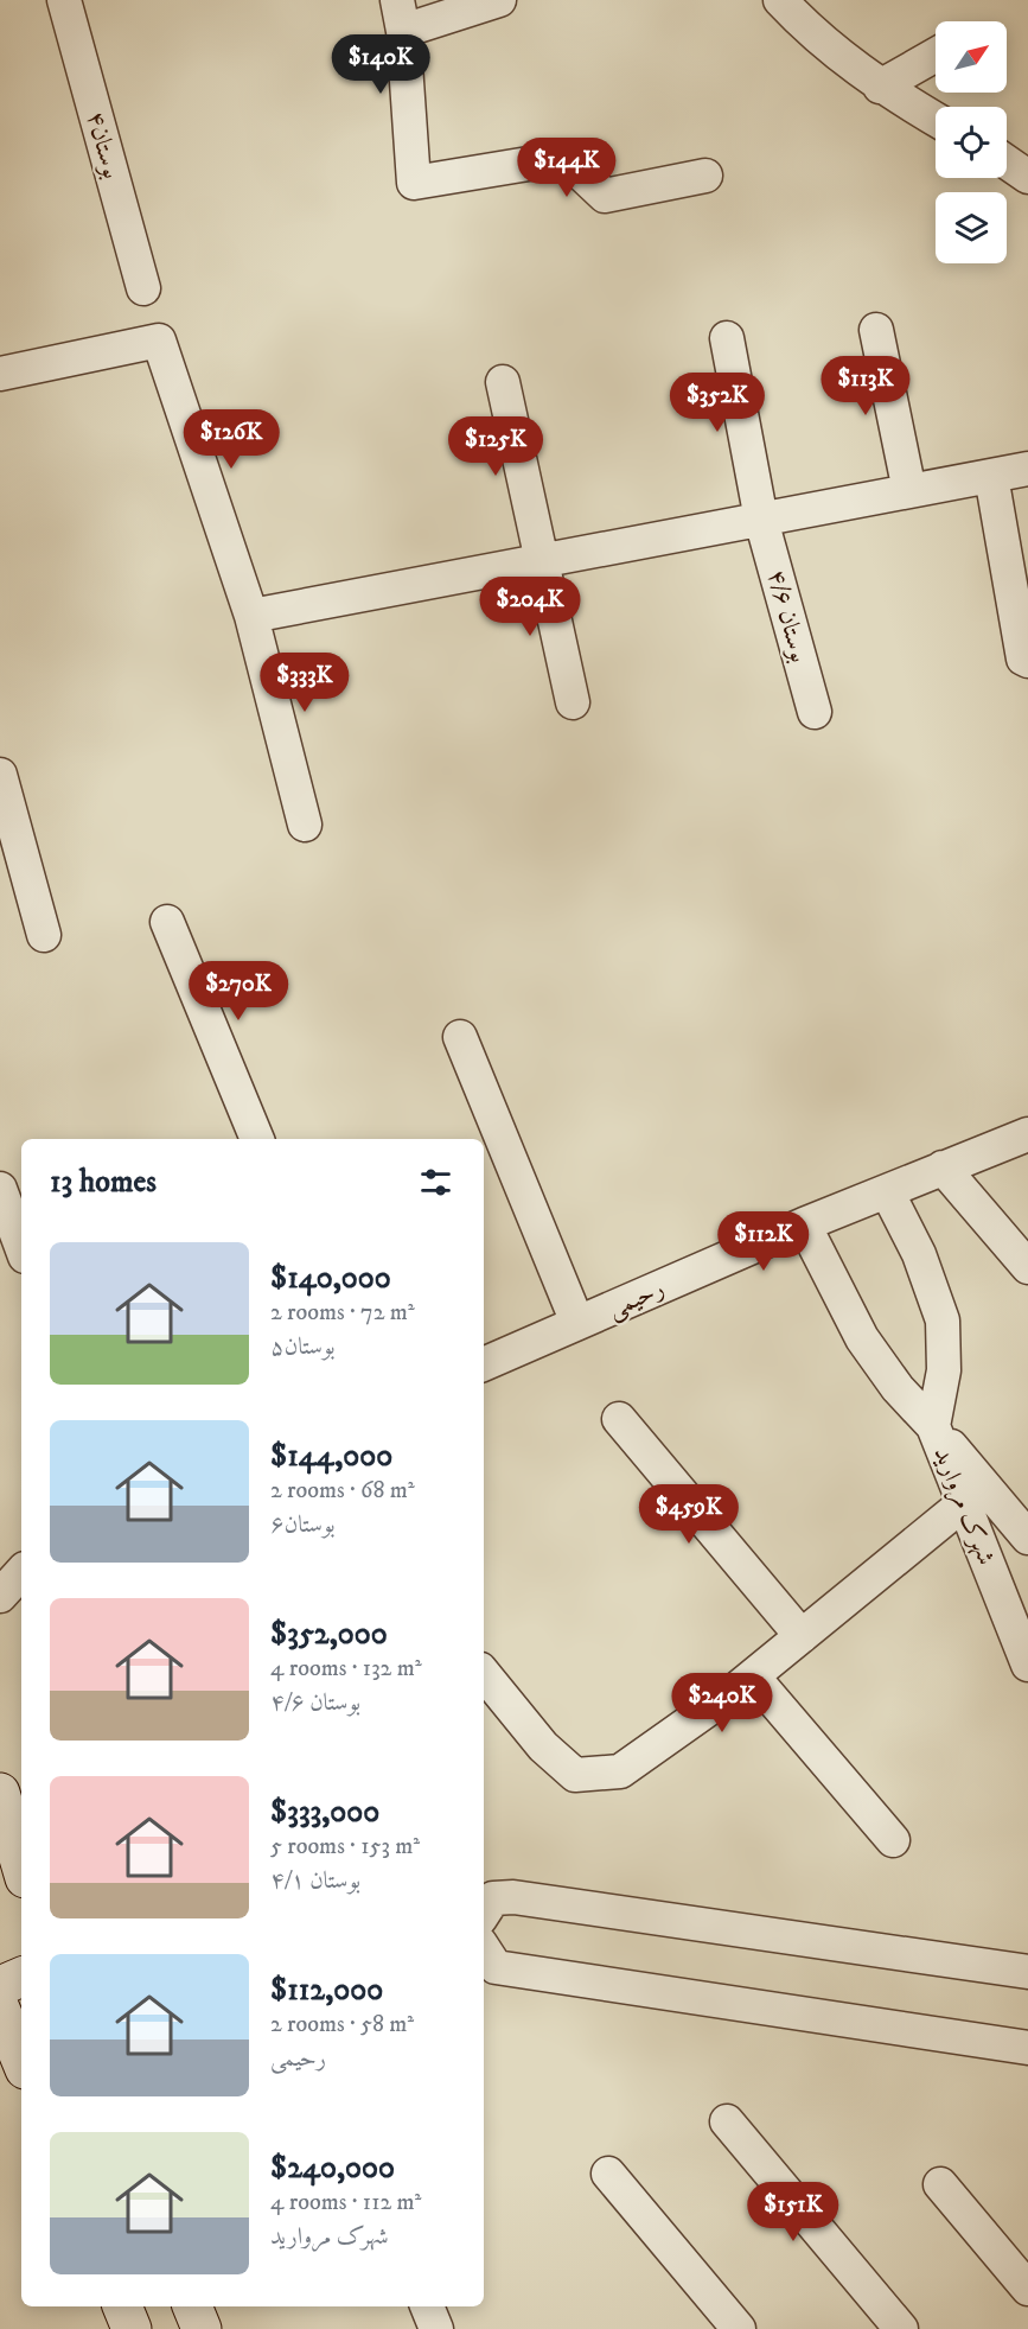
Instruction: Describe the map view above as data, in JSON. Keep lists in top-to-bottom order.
{
  "streets": {
    "street": [
      "بوستان۴",
      "بوستان ۴/۶",
      "رحیمی",
      "شهرک مروارید"
    ]
  },
  "crossings": [
    ["رحیمی", "شهرک مروارید"]
  ],
  "north": "top right",
  "page": {
    "price": [
      "$140K",
      "$144K",
      "$113K",
      "$352K",
      "$126K",
      "$125K",
      "$204K",
      "$333K",
      "$270K",
      "$112K",
      "$459K",
      "$240K",
      "$151K"
    ],
    "heading": "13 homes",
    "list": [
      {
        "name": "$140,000",
        "note": "2 rooms · 72 m² · بوستان۵"
      },
      {
        "name": "$144,000",
        "note": "2 rooms · 68 m² · بوستان۶"
      },
      {
        "name": "$352,000",
        "note": "4 rooms · 132 m² · بوستان ۴/۶"
      },
      {
        "name": "$333,000",
        "note": "5 rooms · 153 m² · بوستان ۴/۱"
      },
      {
        "name": "$112,000",
        "note": "2 rooms · 58 m² · رحیمی"
      },
      {
        "name": "$240,000",
        "note": "4 rooms · 112 m² · شهرک مروارید"
      }
    ]
  }
}
